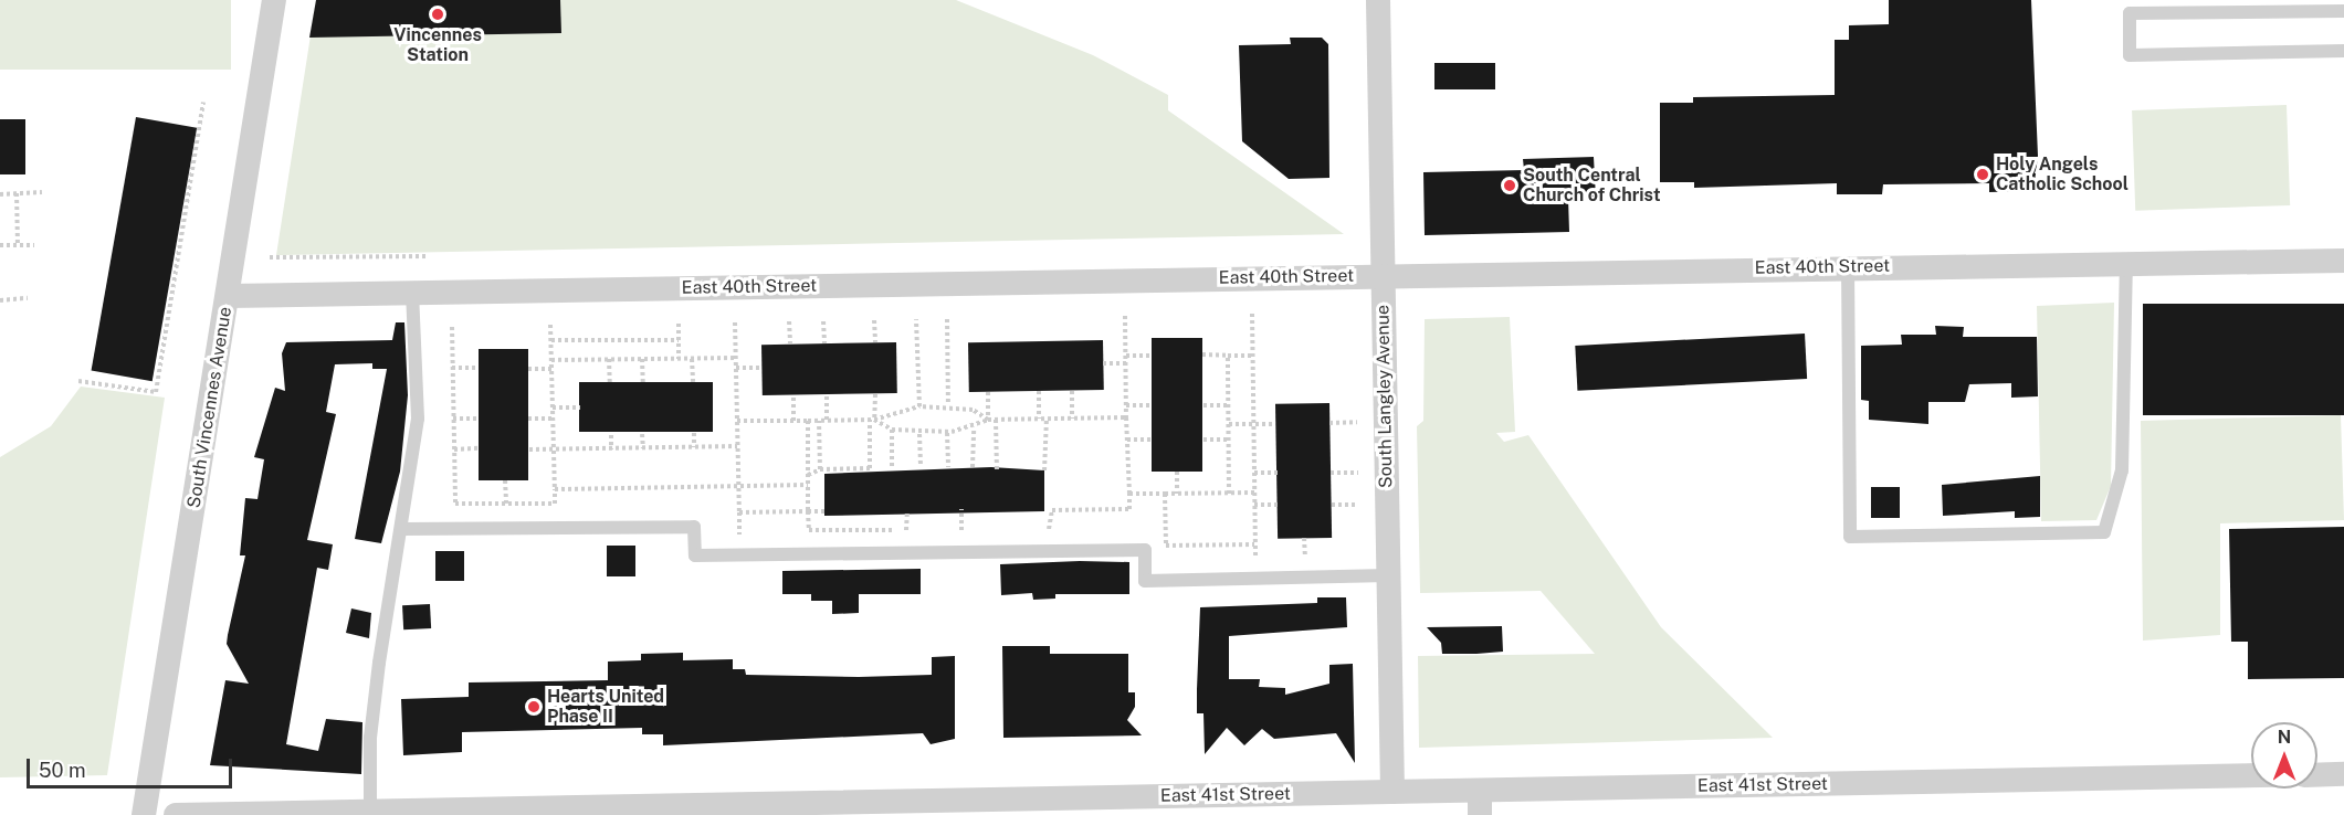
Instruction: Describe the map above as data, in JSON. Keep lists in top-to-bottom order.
{
  "streets": {
    "street": [
      "East 40th Street",
      "South Langley Avenue",
      "South Vincennes Avenue",
      "East 41st Street"
    ]
  },
  "crossings": [
    ["East 40th Street", "South Langley Avenue"],
    ["East 40th Street", "South Vincennes Avenue"],
    ["South Langley Avenue", "East 41st Street"]
  ],
  "places": [
    "Vincennes Station",
    "Holy Angels Catholic School",
    "South Central Church of Christ",
    "Hearts United Phase II"
  ],
  "scale_bar": "50 m",
  "north": "top"
}
